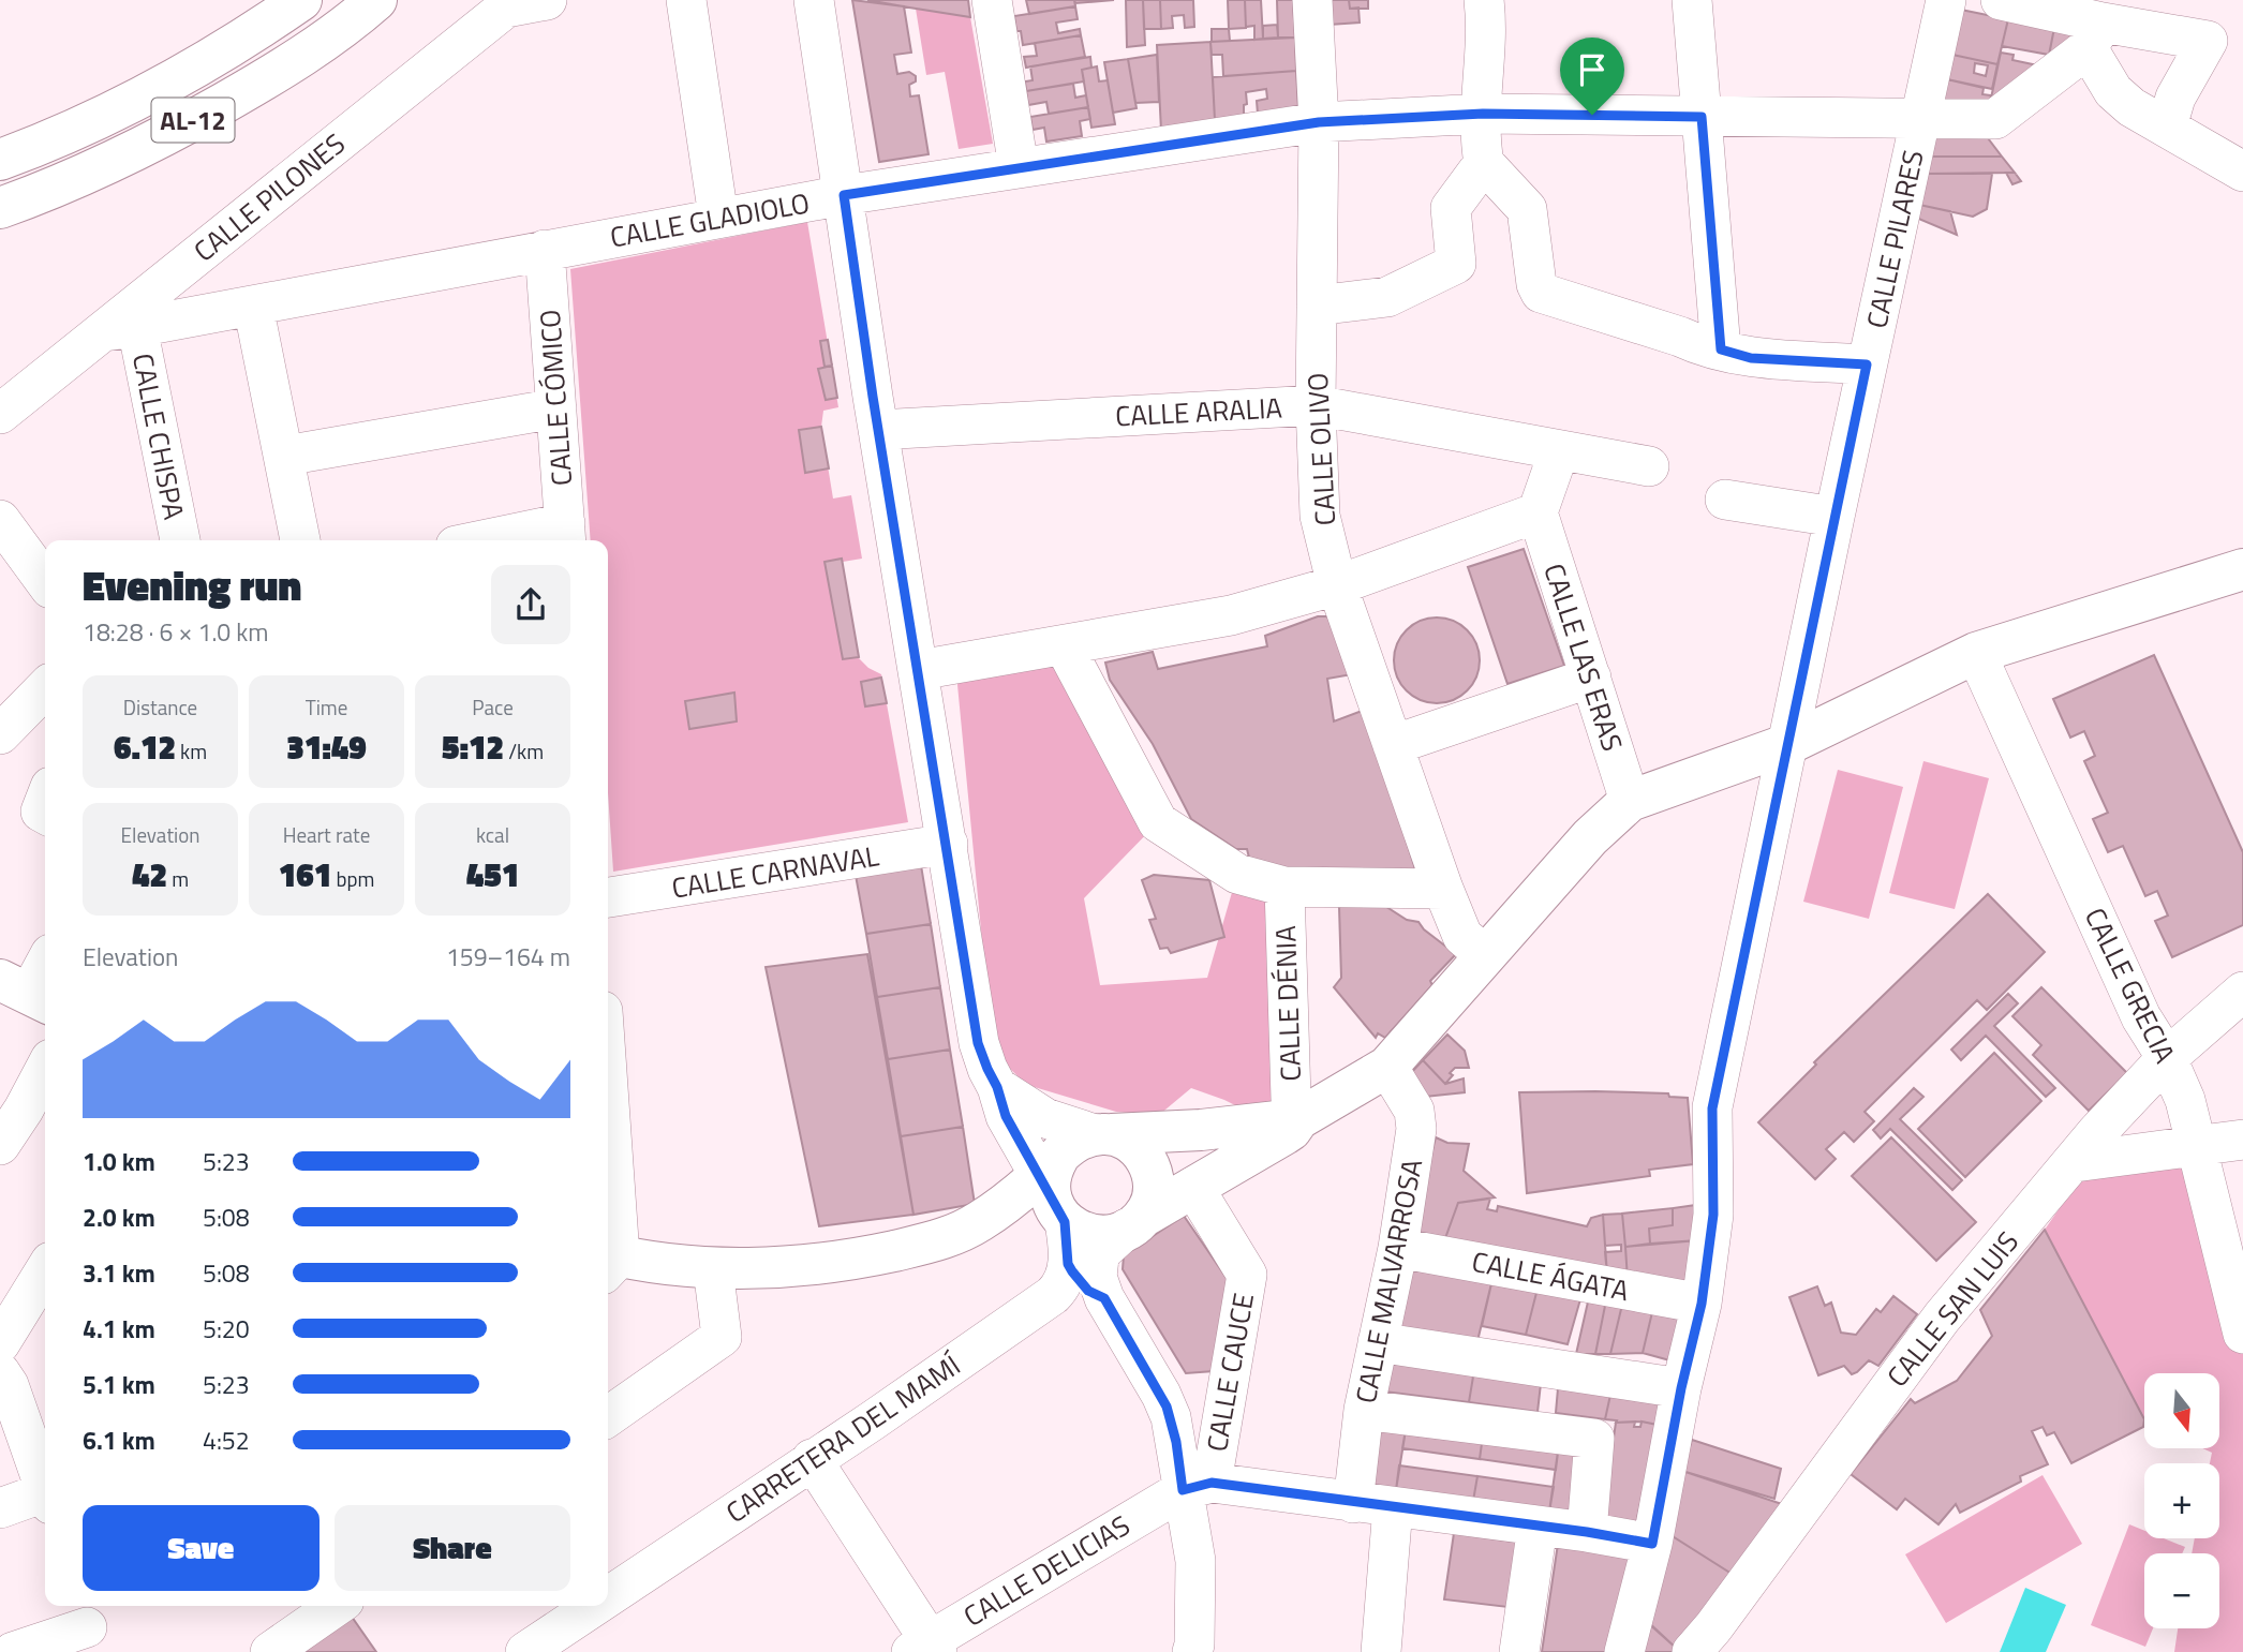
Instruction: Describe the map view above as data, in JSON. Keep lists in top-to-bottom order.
{
  "streets": {
    "main road": ["AL-12"],
    "street": [
      "CALLE PILONES",
      "CALLE GLADIOLO",
      "CALLE PILARES",
      "CALLE CÓMICO",
      "CALLE ARALIA",
      "CALLE CHISPA",
      "CALLE OLIVO",
      "CALLE LAS ERAS",
      "CALLE CARNAVAL",
      "CALLE GRECIA",
      "CALLE DÉNIA",
      "CALLE ÁGATA",
      "CALLE MALVARROSA",
      "CALLE SAN LUIS",
      "CALLE CAUCE",
      "CARRETERA DEL MAMÍ",
      "CALLE DELICIAS"
    ]
  },
  "crossings": [
    ["CALLE PILONES", "CALLE GLADIOLO"],
    ["CALLE PILONES", "CALLE CHISPA"],
    ["CALLE GLADIOLO", "CALLE PILARES"],
    ["CALLE GLADIOLO", "CALLE CÓMICO"],
    ["CALLE GLADIOLO", "CALLE CHISPA"],
    ["CALLE GLADIOLO", "CALLE OLIVO"],
    ["CALLE PILARES", "CALLE ÁGATA"],
    ["CALLE ARALIA", "CALLE OLIVO"],
    ["CALLE GRECIA", "CALLE SAN LUIS"],
    ["CALLE ÁGATA", "CALLE MALVARROSA"],
    ["CALLE CAUCE", "CALLE DELICIAS"]
  ],
  "north": "bottom",
  "page": {
    "heading": ["Evening run", "18:28 · 6 × 1.0 km"],
    "stats": [
      ["Distance", "6.12 km"],
      ["Time", "31:49"],
      ["Pace", "5:12 /km"],
      ["Elevation", "42 m"],
      ["Heart rate", "161 bpm"],
      ["kcal", "451"]
    ],
    "chart": ["Elevation", "159–164 m"],
    "list": [
      {
        "name": "1.0 km",
        "note": "5:23"
      },
      {
        "name": "2.0 km",
        "note": "5:08"
      },
      {
        "name": "3.1 km",
        "note": "5:08"
      },
      {
        "name": "4.1 km",
        "note": "5:20"
      },
      {
        "name": "5.1 km",
        "note": "5:23"
      },
      {
        "name": "6.1 km",
        "note": "4:52"
      }
    ],
    "map_buttons": ["+", "−"],
    "buttons": ["Save", "Share"]
  }
}
